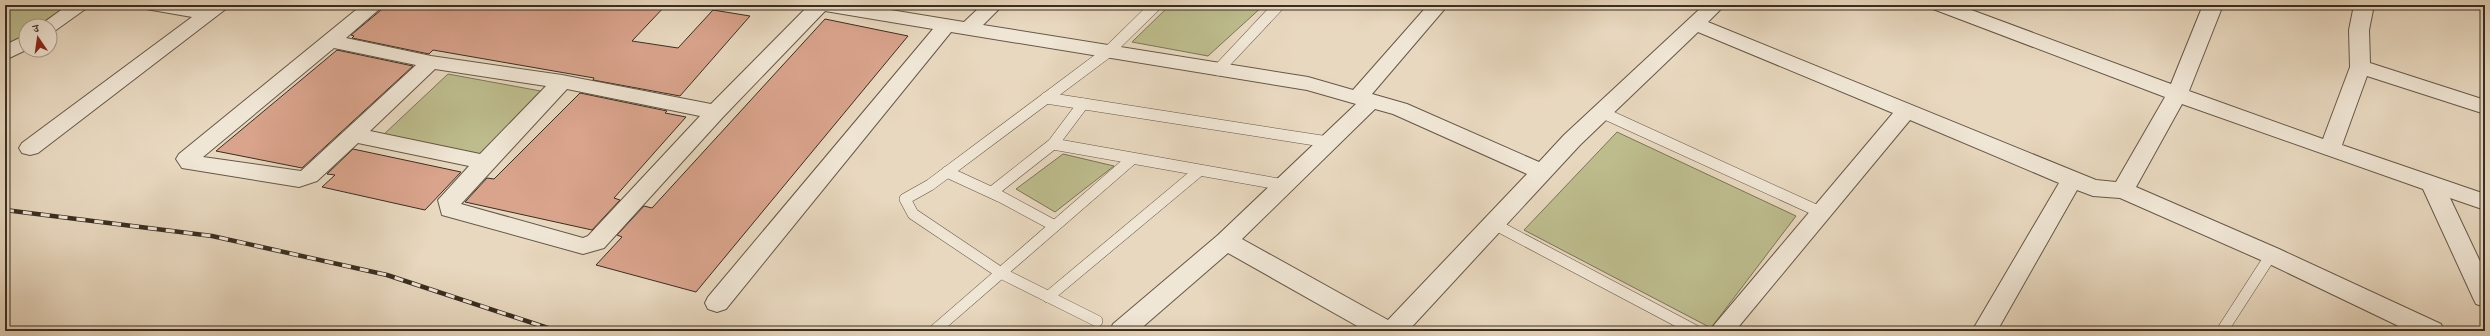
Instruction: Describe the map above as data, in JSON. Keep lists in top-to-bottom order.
{
  "north": "top"
}
